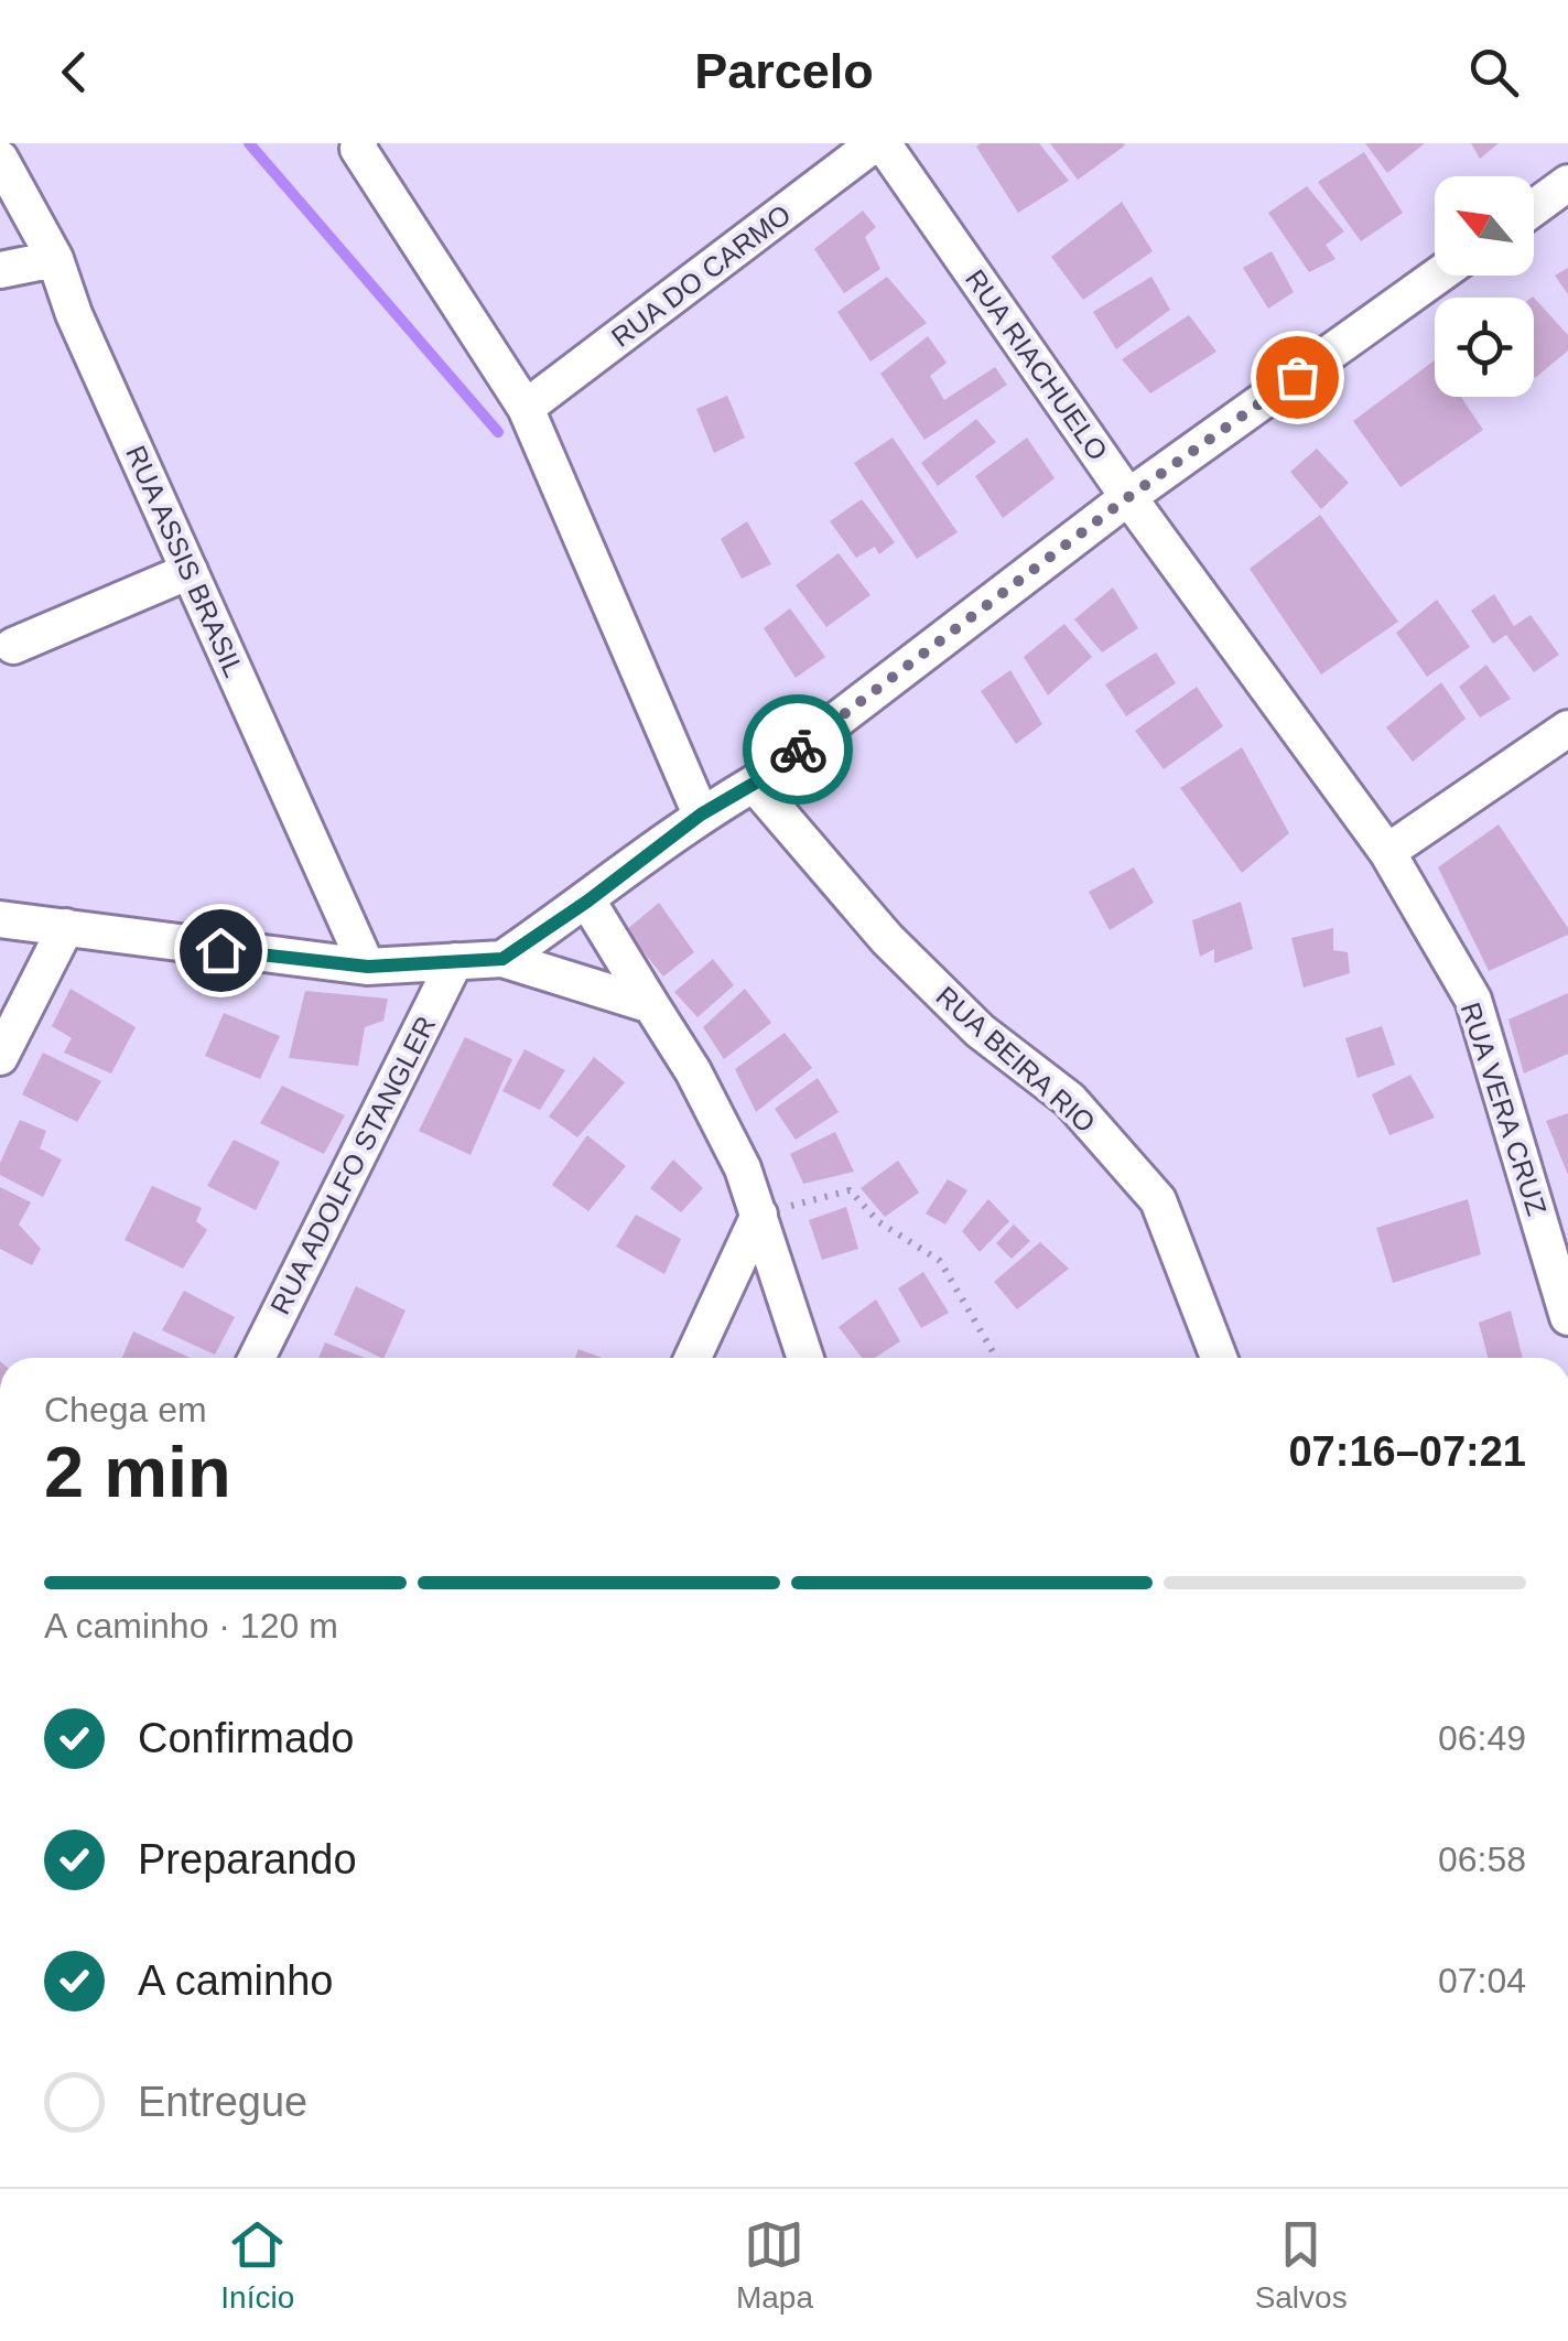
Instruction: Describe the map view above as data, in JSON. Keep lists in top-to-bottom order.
{
  "streets": {
    "street": [
      "RUA DO CARMO",
      "RUA RIACHUELO",
      "RUA ASSIS BRASIL",
      "RUA BEIRA RIO",
      "RUA VERA CRUZ",
      "RUA ADOLFO STANGLER"
    ]
  },
  "crossings": [
    ["RUA DO CARMO", "RUA RIACHUELO"],
    ["RUA RIACHUELO", "RUA VERA CRUZ"]
  ],
  "north": "top left",
  "page": {
    "header": "Parcelo",
    "heading": ["2 min", "Chega em", "07:16–07:21"],
    "bar": "A caminho · 120 m",
    "list": [
      ["Confirmado", "06:49"],
      ["Preparando", "06:58"],
      ["A caminho", "07:04"],
      "Entregue"
    ],
    "tabs": ["Início", "Mapa", "Salvos"]
  }
}
